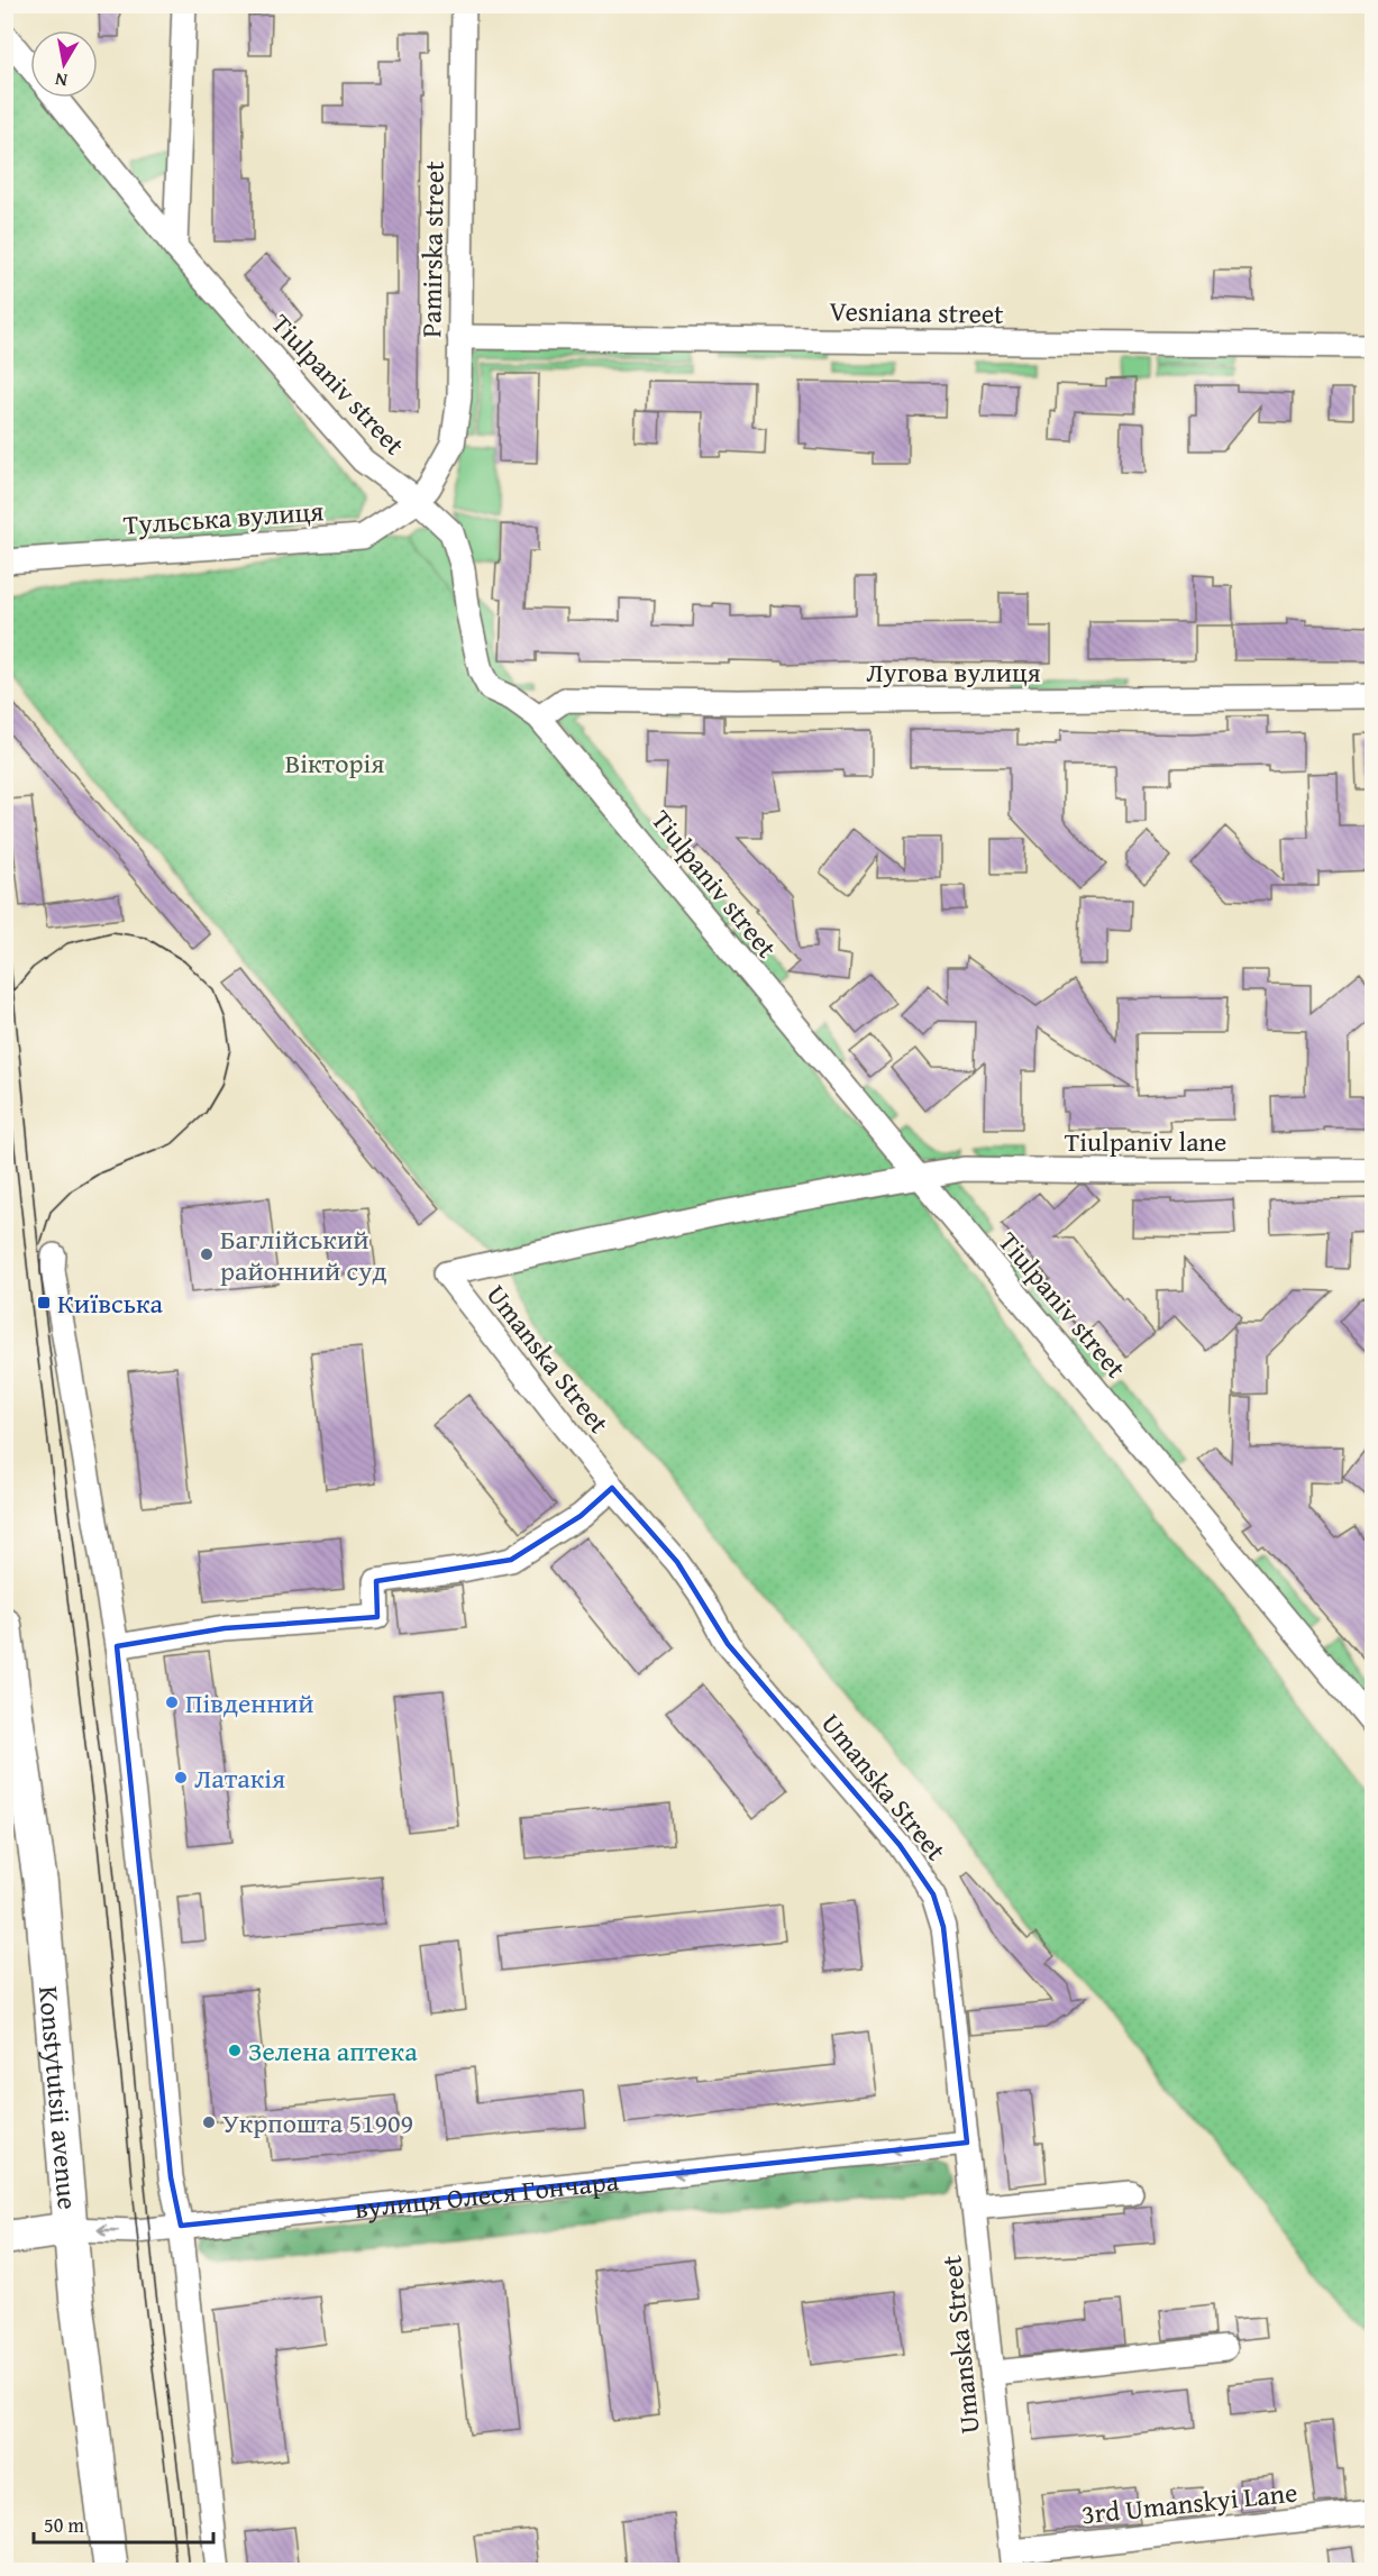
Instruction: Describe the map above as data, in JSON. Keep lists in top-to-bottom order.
{
  "streets": {
    "street": [
      "Pamirska street",
      "Vesniana street",
      "Tiulpaniv street",
      "Тульська вулиця",
      "Лугова вулиця",
      "Tiulpaniv lane",
      "Umanska Street",
      "Konstytutsii avenue",
      "вулиця Олеся Гончара",
      "3rd Umanskyi Lane"
    ]
  },
  "crossings": [
    ["Pamirska street", "Vesniana street"],
    ["Pamirska street", "Tiulpaniv street"],
    ["Pamirska street", "Тульська вулиця"],
    ["Tiulpaniv street", "Тульська вулиця"],
    ["Tiulpaniv street", "Лугова вулиця"],
    ["Tiulpaniv street", "Tiulpaniv lane"],
    ["Tiulpaniv lane", "Umanska Street"],
    ["Umanska Street", "вулиця Олеся Гончара"],
    ["Umanska Street", "3rd Umanskyi Lane"],
    ["Konstytutsii avenue", "вулиця Олеся Гончара"]
  ],
  "one_way": ["вулиця Олеся Гончара"],
  "parks": ["Вікторія"],
  "places": {
    "other": [
      "Баглійський районний суд",
      "Південний",
      "Латакія",
      "Зелена аптека",
      "Укрпошта 51909"
    ],
    "transit": ["Київська"]
  },
  "scale_bar": "50 m",
  "north": "bottom"
}
